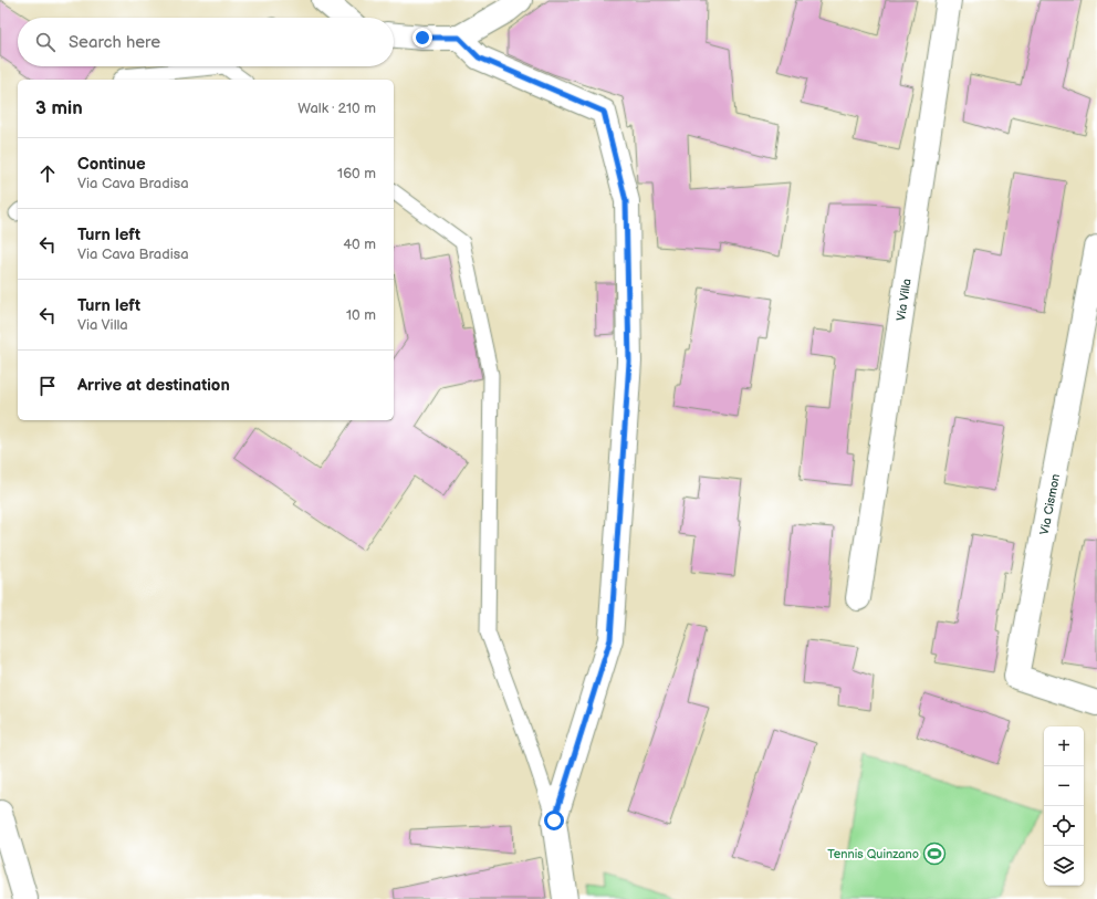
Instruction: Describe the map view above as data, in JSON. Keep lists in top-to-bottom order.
{
  "streets": {
    "street": ["Via Villa", "Via Cismon"]
  },
  "places": {
    "sports": ["Tennis Quinzano"]
  },
  "page": {
    "search": "Search here",
    "heading": ["3 min", "Walk · 210 m"],
    "list": [
      ["Continue", "Via Cava Bradisa", "160 m"],
      ["Turn left", "Via Cava Bradisa", "40 m"],
      ["Turn left", "Via Villa", "10 m"],
      "Arrive at destination"
    ],
    "map_buttons": ["+", "−"]
  }
}
